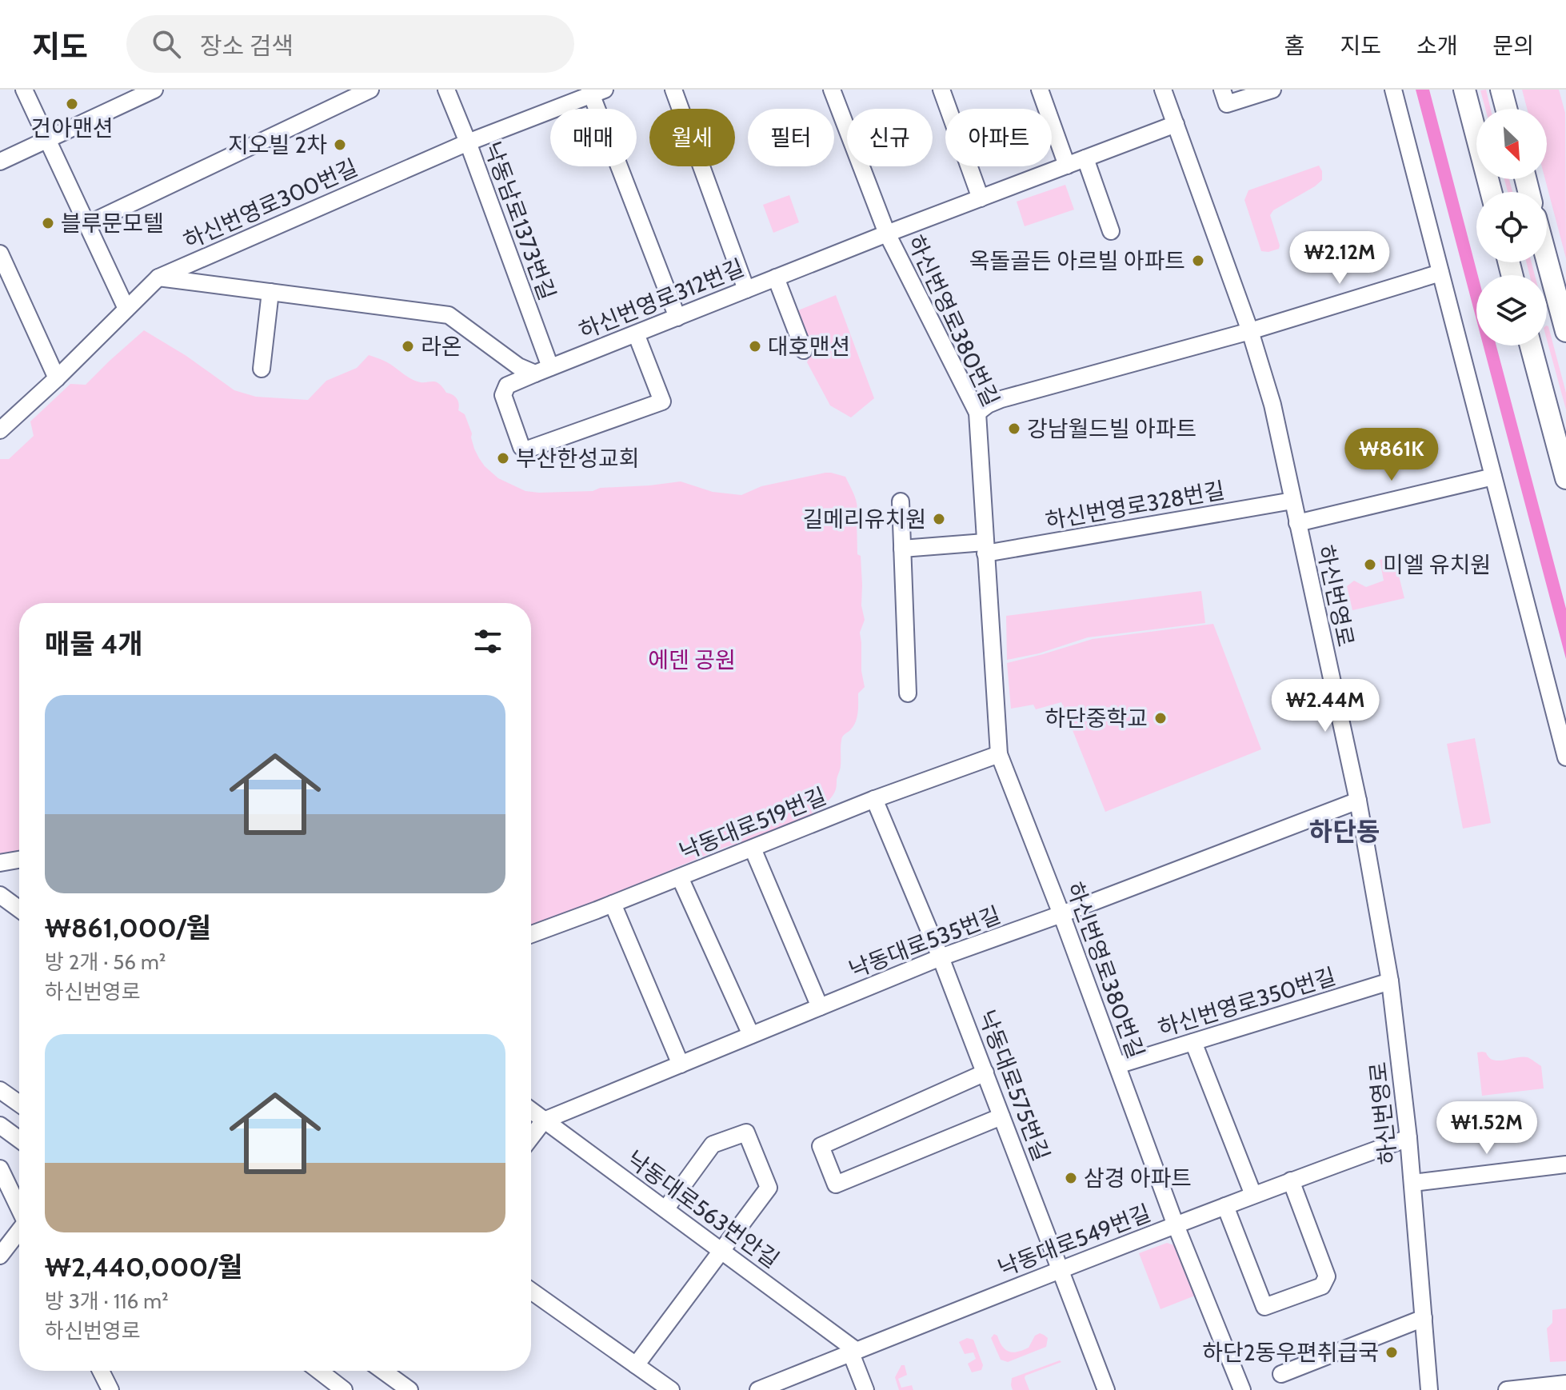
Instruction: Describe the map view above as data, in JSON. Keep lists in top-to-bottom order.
{
  "streets": {
    "street": [
      "하신번영로300번길",
      "낙동남로1373번길",
      "하신번영로312번길",
      "하신번영로380번길",
      "하신번영로328번길",
      "하신번영로",
      "낙동대로519번길",
      "낙동대로535번길",
      "하신번영로350번길",
      "낙동대로575번길",
      "낙동대로563번안길",
      "낙동대로549번길"
    ]
  },
  "crossings": [
    ["하신번영로300번길", "낙동남로1373번길"],
    ["낙동남로1373번길", "하신번영로312번길"],
    ["하신번영로312번길", "하신번영로380번길"],
    ["하신번영로312번길", "하신번영로"],
    ["하신번영로380번길", "하신번영로328번길"],
    ["하신번영로380번길", "낙동대로519번길"],
    ["하신번영로380번길", "낙동대로535번길"],
    ["하신번영로380번길", "하신번영로350번길"],
    ["하신번영로380번길", "낙동대로549번길"],
    ["하신번영로328번길", "하신번영로"],
    ["하신번영로", "낙동대로535번길"],
    ["하신번영로", "하신번영로350번길"],
    ["하신번영로", "낙동대로549번길"],
    ["낙동대로519번길", "낙동대로575번길"],
    ["낙동대로535번길", "낙동대로575번길"],
    ["낙동대로535번길", "낙동대로563번안길"],
    ["낙동대로575번길", "낙동대로549번길"],
    ["낙동대로563번안길", "낙동대로549번길"]
  ],
  "districts": ["하단동"],
  "parks": ["에덴 공원"],
  "places": [
    "건아맨션",
    "지오빌 2차",
    "블루문모텔",
    "옥돌골든 아르빌 아파트",
    "라온",
    "대호맨션",
    "강남월드빌 아파트",
    "부산한성교회",
    "길메리유치원",
    "미엘 유치원",
    "하단중학교",
    "삼경 아파트",
    "하단2동우편취급국"
  ],
  "north": "bottom right",
  "page": {
    "header": "지도",
    "search": "장소 검색",
    "nav": [
      "홈",
      "지도",
      "소개",
      "문의"
    ],
    "chip": [
      "매매",
      "월세",
      "필터",
      "신규",
      "아파트"
    ],
    "price": [
      "₩2.12M",
      "₩861K",
      "₩2.44M",
      "₩1.52M"
    ],
    "heading": "매물 4개",
    "list": [
      {
        "name": "₩861,000/월",
        "note": "방 2개 · 56 m² · 하신번영로"
      },
      {
        "name": "₩2,440,000/월",
        "note": "방 3개 · 116 m² · 하신번영로"
      }
    ]
  }
}
